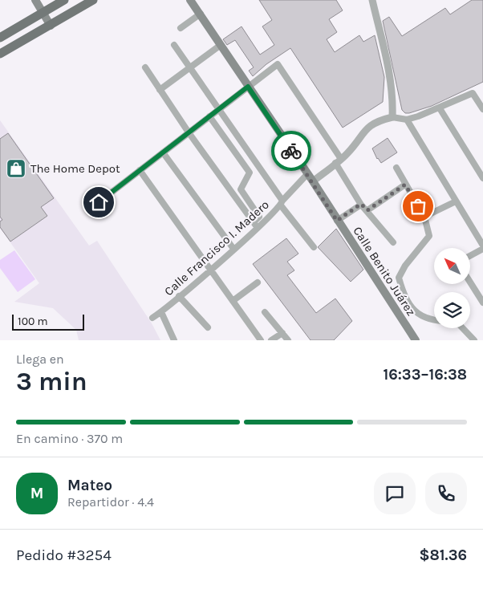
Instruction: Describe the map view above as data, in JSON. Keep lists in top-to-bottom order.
{
  "streets": {
    "main road": ["Calle Benito Juárez"],
    "street": ["Calle Francisco I. Madero"]
  },
  "crossings": [
    ["Calle Francisco I. Madero", "Calle Benito Juárez"]
  ],
  "places": {
    "shop": ["The Home Depot"]
  },
  "scale_bar": "100 m",
  "north": "top left",
  "page": {
    "scale": "100 m",
    "heading": ["3 min", "Llega en", "16:33–16:38"],
    "panel": [
      "Mateo",
      "Repartidor · 4.4",
      "Pedido #3254",
      "$81.36"
    ],
    "bar": "En camino · 370 m",
    "round": "M"
  }
}
